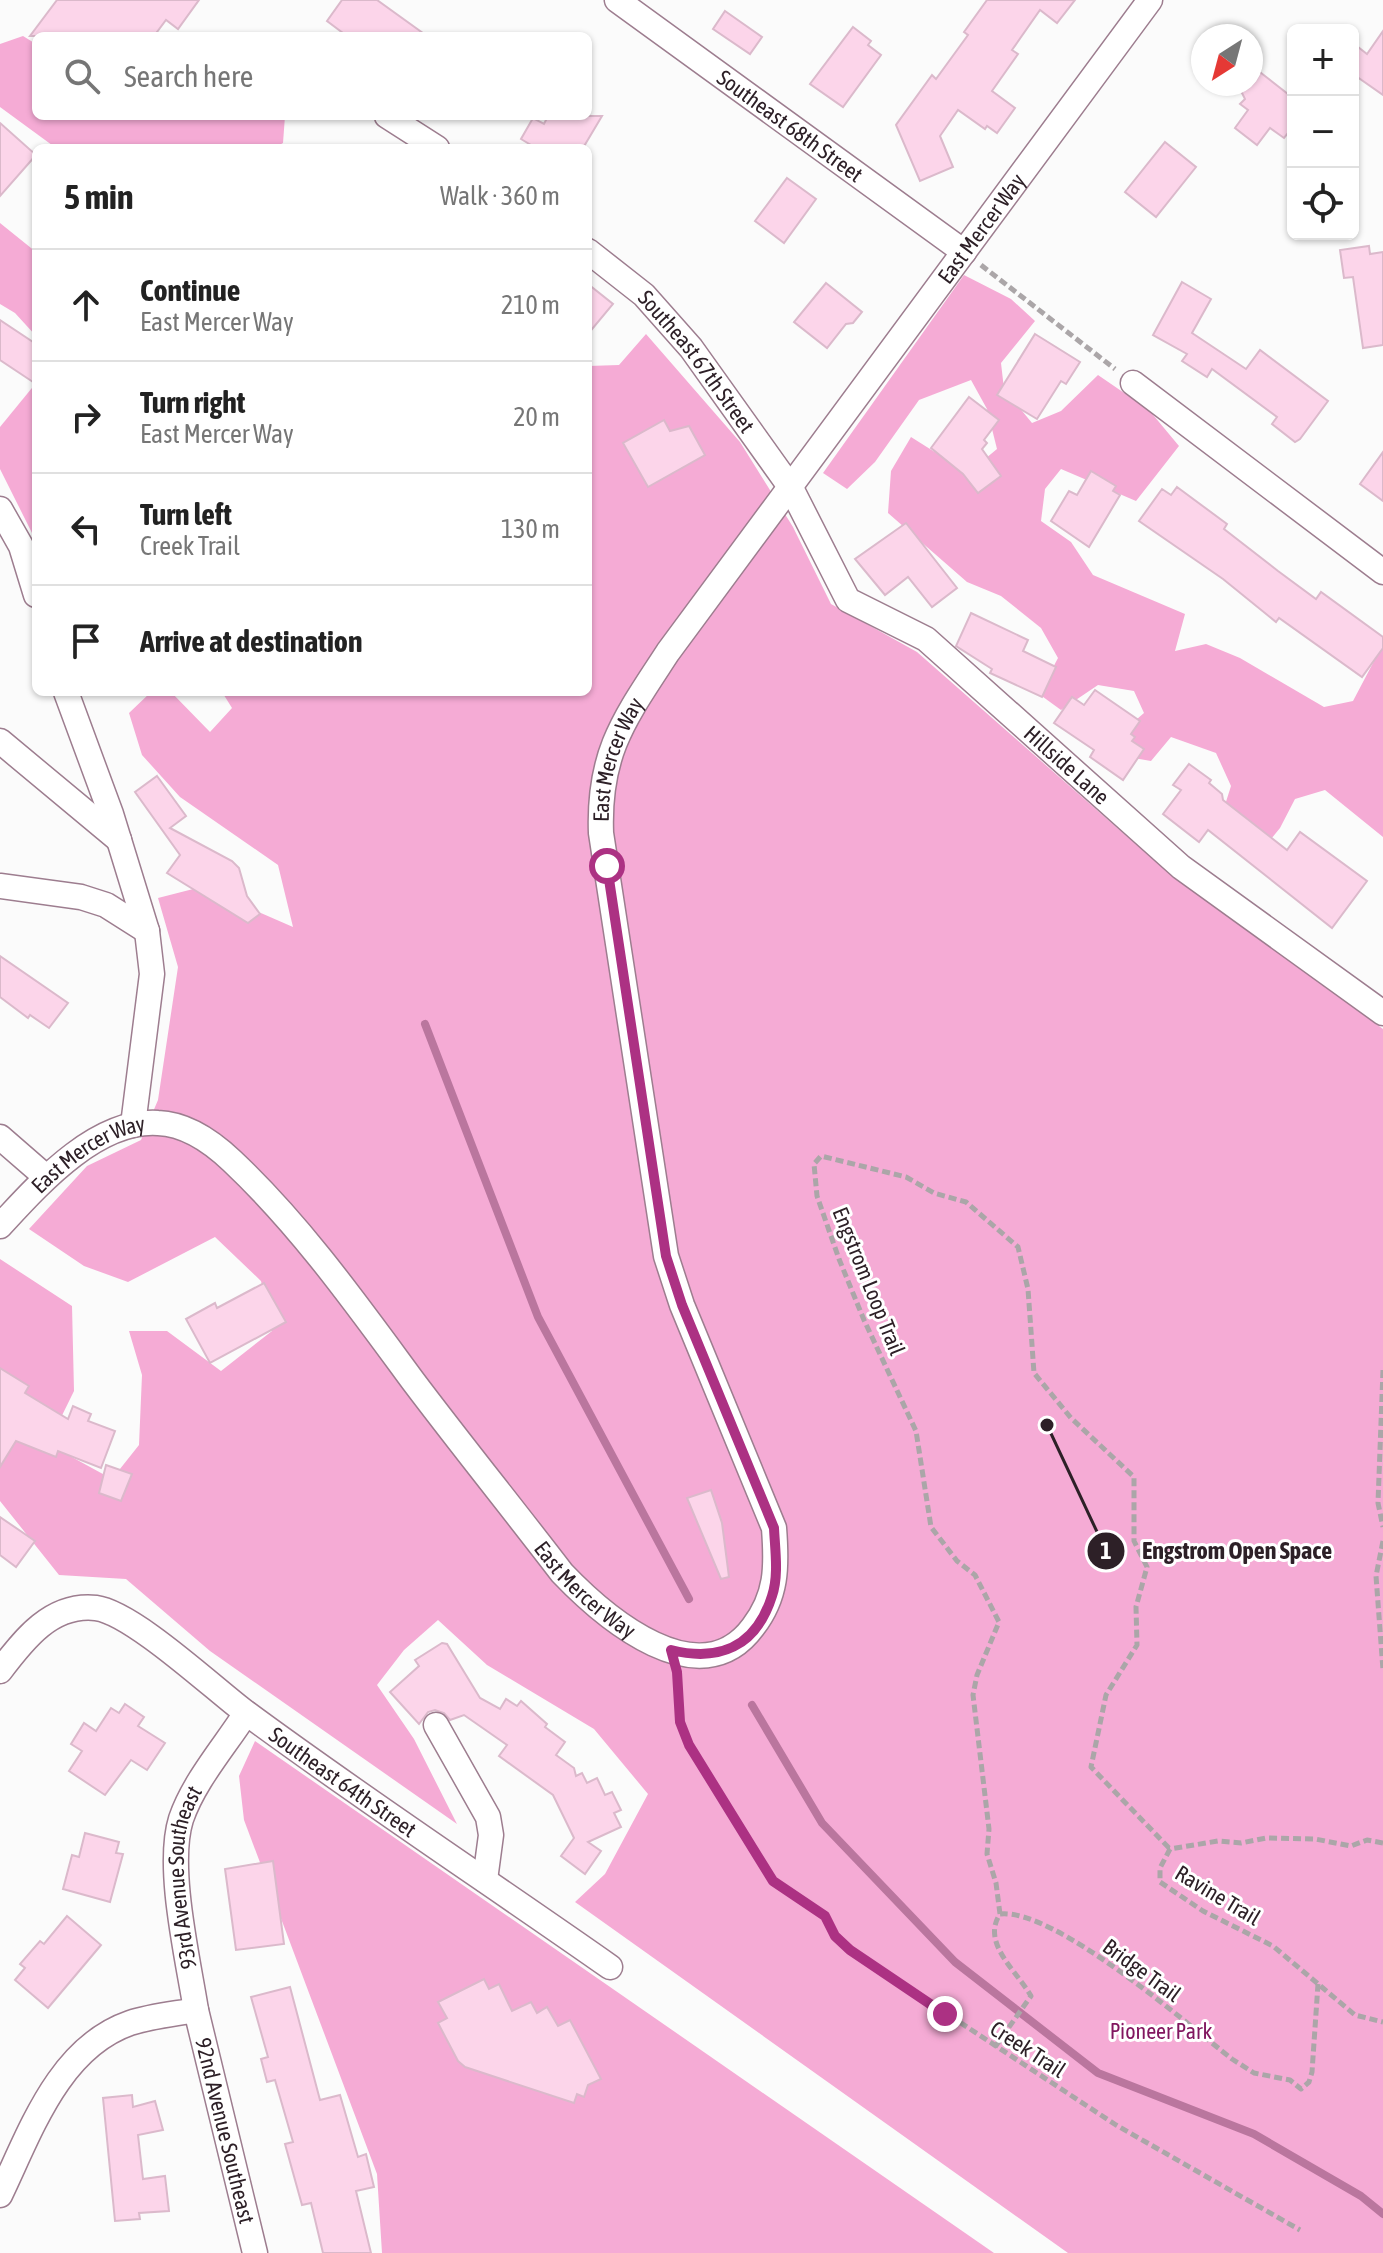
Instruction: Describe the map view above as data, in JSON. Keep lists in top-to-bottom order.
{
  "streets": {
    "street": [
      "Southeast 68th Street",
      "East Mercer Way",
      "Southeast 67th Street",
      "Hillside Lane",
      "Southeast 64th Street",
      "93rd Avenue Southeast",
      "92nd Avenue Southeast"
    ],
    "path": [
      "Engstrom Loop Trail",
      "Ravine Trail",
      "Bridge Trail",
      "Creek Trail"
    ]
  },
  "crossings": [
    ["Southeast 68th Street", "East Mercer Way"],
    ["East Mercer Way", "Southeast 67th Street"],
    ["East Mercer Way", "Hillside Lane"],
    ["East Mercer Way", "Creek Trail"],
    ["Southeast 67th Street", "Hillside Lane"],
    ["Engstrom Loop Trail", "Ravine Trail"],
    ["Engstrom Loop Trail", "Bridge Trail"],
    ["Southeast 64th Street", "93rd Avenue Southeast"],
    ["93rd Avenue Southeast", "92nd Avenue Southeast"],
    ["Ravine Trail", "Bridge Trail"]
  ],
  "parks": ["Pioneer Park"],
  "places": ["Engstrom Open Space"],
  "north": "bottom left",
  "page": {
    "map_buttons": ["+", "−"],
    "search": "Search here",
    "heading": ["5 min", "Walk · 360 m"],
    "list": [
      ["Continue", "East Mercer Way", "210 m"],
      ["Turn right", "East Mercer Way", "20 m"],
      ["Turn left", "Creek Trail", "130 m"],
      "Arrive at destination"
    ]
  }
}
